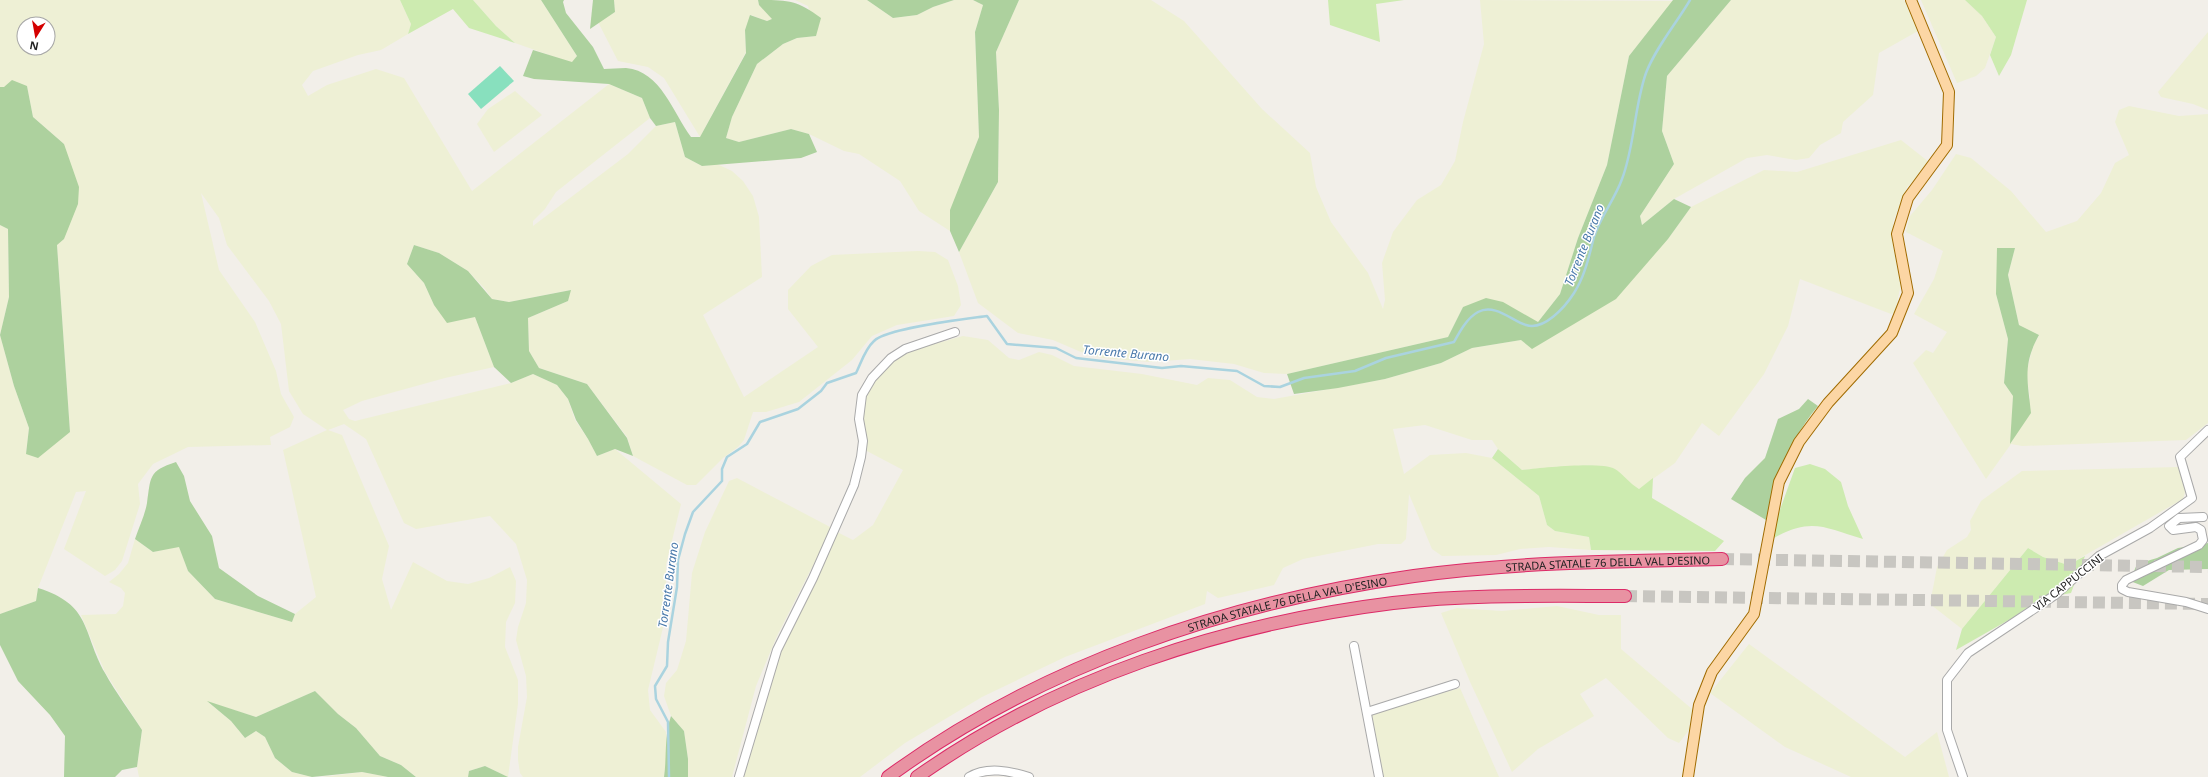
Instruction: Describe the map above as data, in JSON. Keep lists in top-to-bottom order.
{
  "streets": {
    "highway": ["STRADA STATALE 76 DELLA VAL D'ESINO"],
    "street": ["VIA CAPPUCCINI"]
  },
  "water": ["Torrente Burano"],
  "north": "bottom"
}
